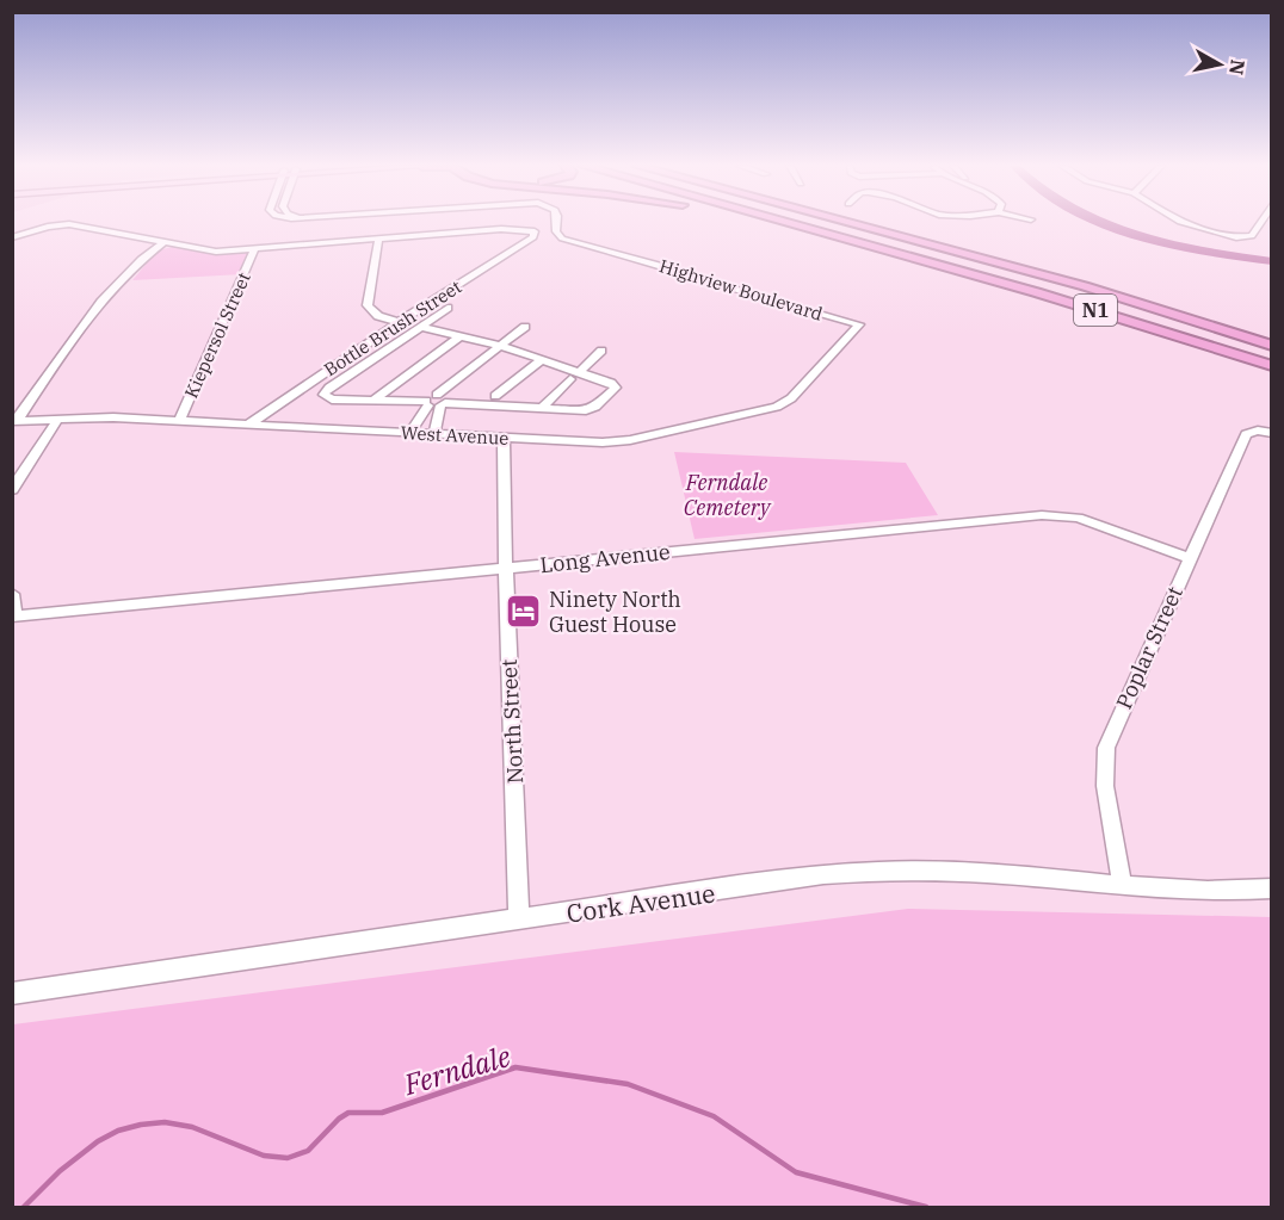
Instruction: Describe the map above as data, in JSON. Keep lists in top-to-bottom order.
{
  "streets": {
    "highway": ["N1"],
    "street": [
      "Highview Boulevard",
      "Bottle Brush Street",
      "Kiepersol Street",
      "West Avenue",
      "Long Avenue",
      "Poplar Street",
      "North Street",
      "Cork Avenue"
    ]
  },
  "crossings": [
    ["Highview Boulevard", "West Avenue"],
    ["Bottle Brush Street", "West Avenue"],
    ["Kiepersol Street", "West Avenue"],
    ["West Avenue", "North Street"],
    ["Long Avenue", "Poplar Street"],
    ["Long Avenue", "North Street"],
    ["Poplar Street", "Cork Avenue"],
    ["North Street", "Cork Avenue"]
  ],
  "water": ["Ferndale"],
  "parks": ["Ferndale Cemetery"],
  "places": {
    "hotel": ["Ninety North Guest House"]
  },
  "north": "right"
}
